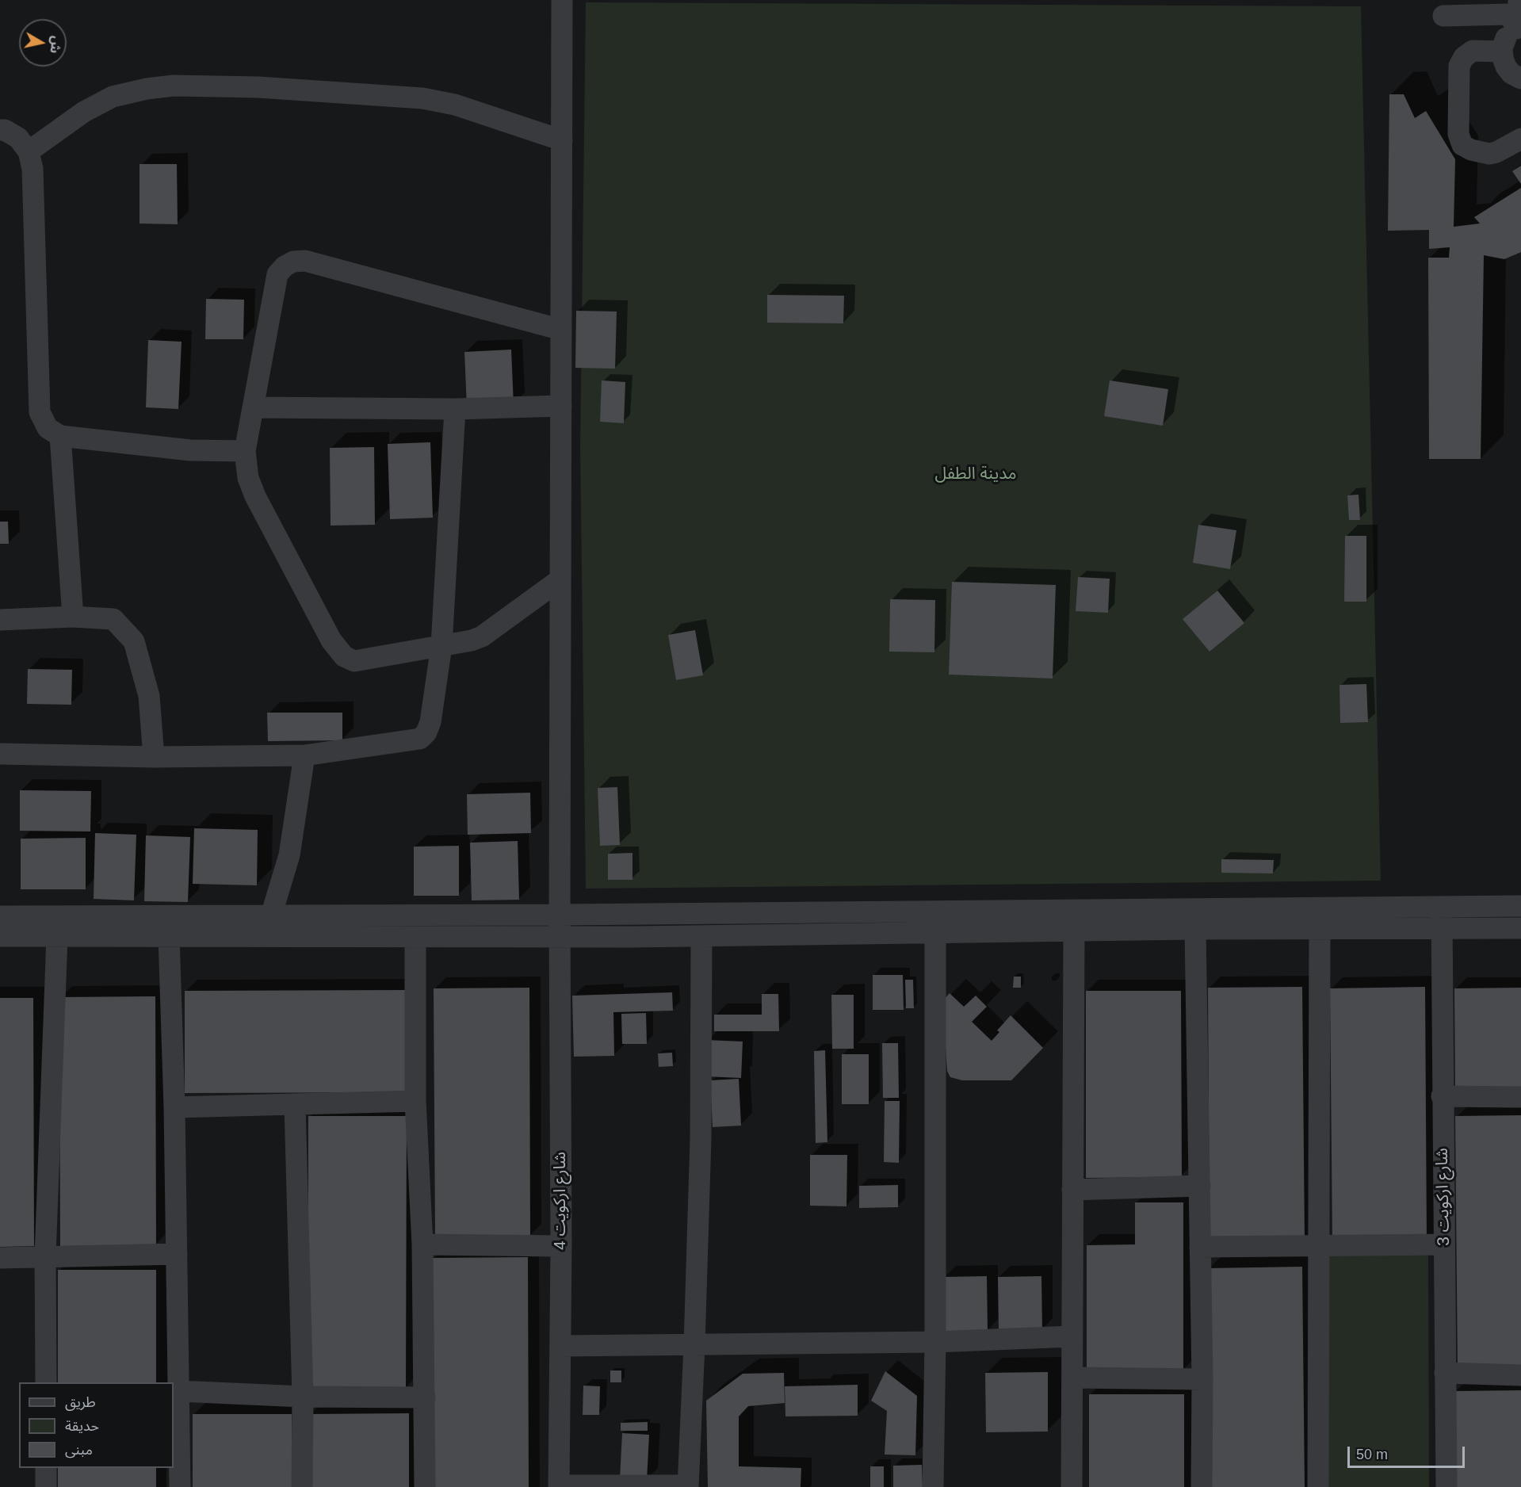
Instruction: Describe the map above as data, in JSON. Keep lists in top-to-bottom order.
{
  "streets": {
    "street": ["شارع اركويت 3", "شارع اركويت 4"]
  },
  "parks": ["مدينة الطفل"],
  "legend": ["طريق", "حديقة", "مبنى"],
  "scale_bar": "50 m",
  "north": "right"
}
